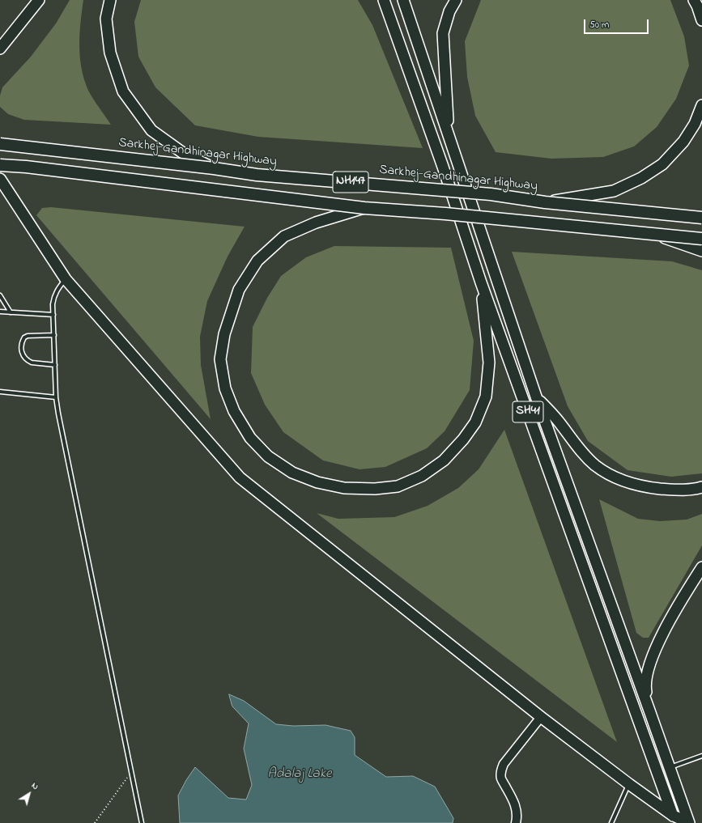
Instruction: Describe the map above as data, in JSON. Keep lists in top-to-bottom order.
{
  "streets": {
    "highway": ["Sarkhej-Gandhinagar Highway", "NH147"],
    "main road": ["SH41"]
  },
  "water": ["Adalaj Lake"],
  "scale_bar": "50 m",
  "north": "top right"
}
